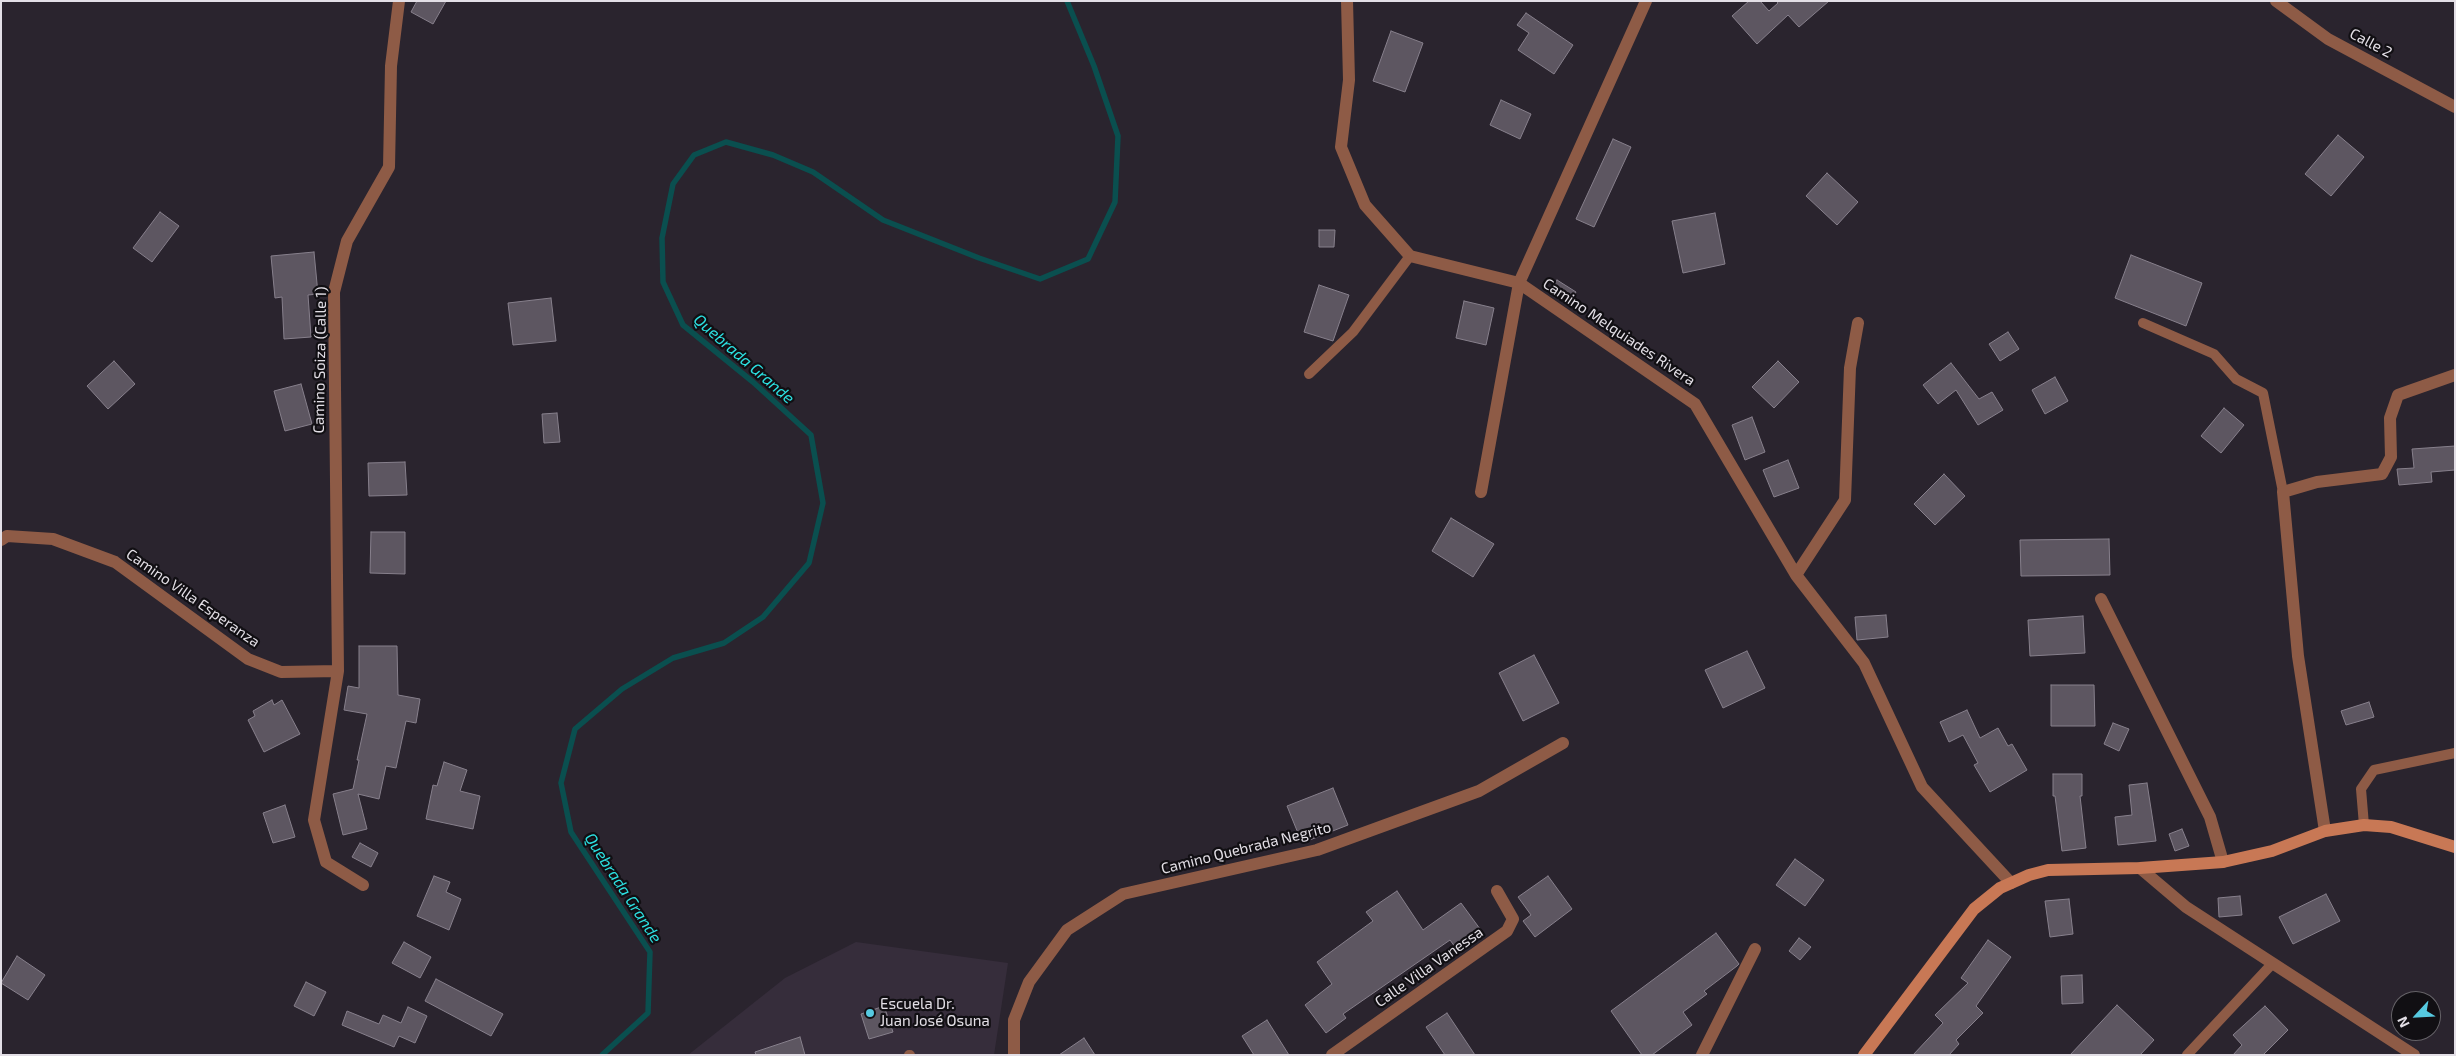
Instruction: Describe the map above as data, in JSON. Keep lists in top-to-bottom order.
{
  "streets": {
    "street": [
      "Calle 2",
      "Camino Melquiades Rivera",
      "Camino Soiza (Calle 1)",
      "Camino Villa Esperanza",
      "Camino Quebrada Negrito",
      "Calle Villa Vanessa"
    ]
  },
  "crossings": [
    ["Camino Soiza (Calle 1)", "Camino Villa Esperanza"]
  ],
  "water": ["Quebrada Grande"],
  "places": ["Escuela Dr. Juan José Osuna"],
  "north": "bottom left"
}
